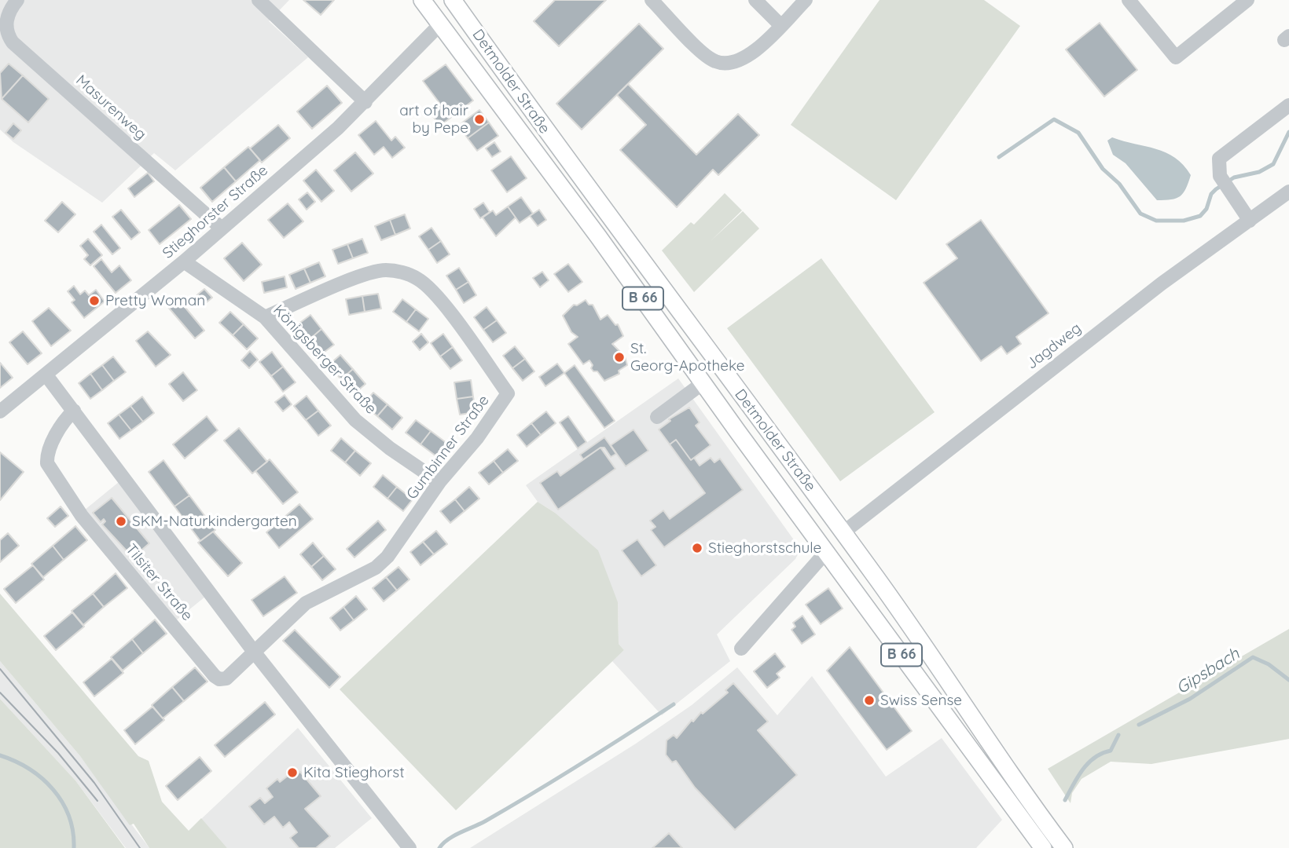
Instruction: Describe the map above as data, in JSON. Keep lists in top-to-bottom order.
{
  "streets": {
    "main road": ["Detmolder Straße", "B 66"],
    "street": [
      "Masurenweg",
      "Stieghorster Straße",
      "Jagdweg",
      "Königsberger Straße",
      "Gumbinner Straße",
      "Tilsiter Straße"
    ]
  },
  "crossings": [
    ["Detmolder Straße", "Stieghorster Straße"],
    ["Detmolder Straße", "Jagdweg"],
    ["Masurenweg", "Stieghorster Straße"],
    ["Stieghorster Straße", "Königsberger Straße"],
    ["Königsberger Straße", "Gumbinner Straße"],
    ["Gumbinner Straße", "Tilsiter Straße"]
  ],
  "water": ["Gipsbach"],
  "places": [
    "art of hair by Pepe",
    "Pretty Woman",
    "St. Georg-Apotheke",
    "SKM-Naturkindergarten",
    "Stieghorstschule",
    "Swiss Sense",
    "Kita Stieghorst"
  ]
}
